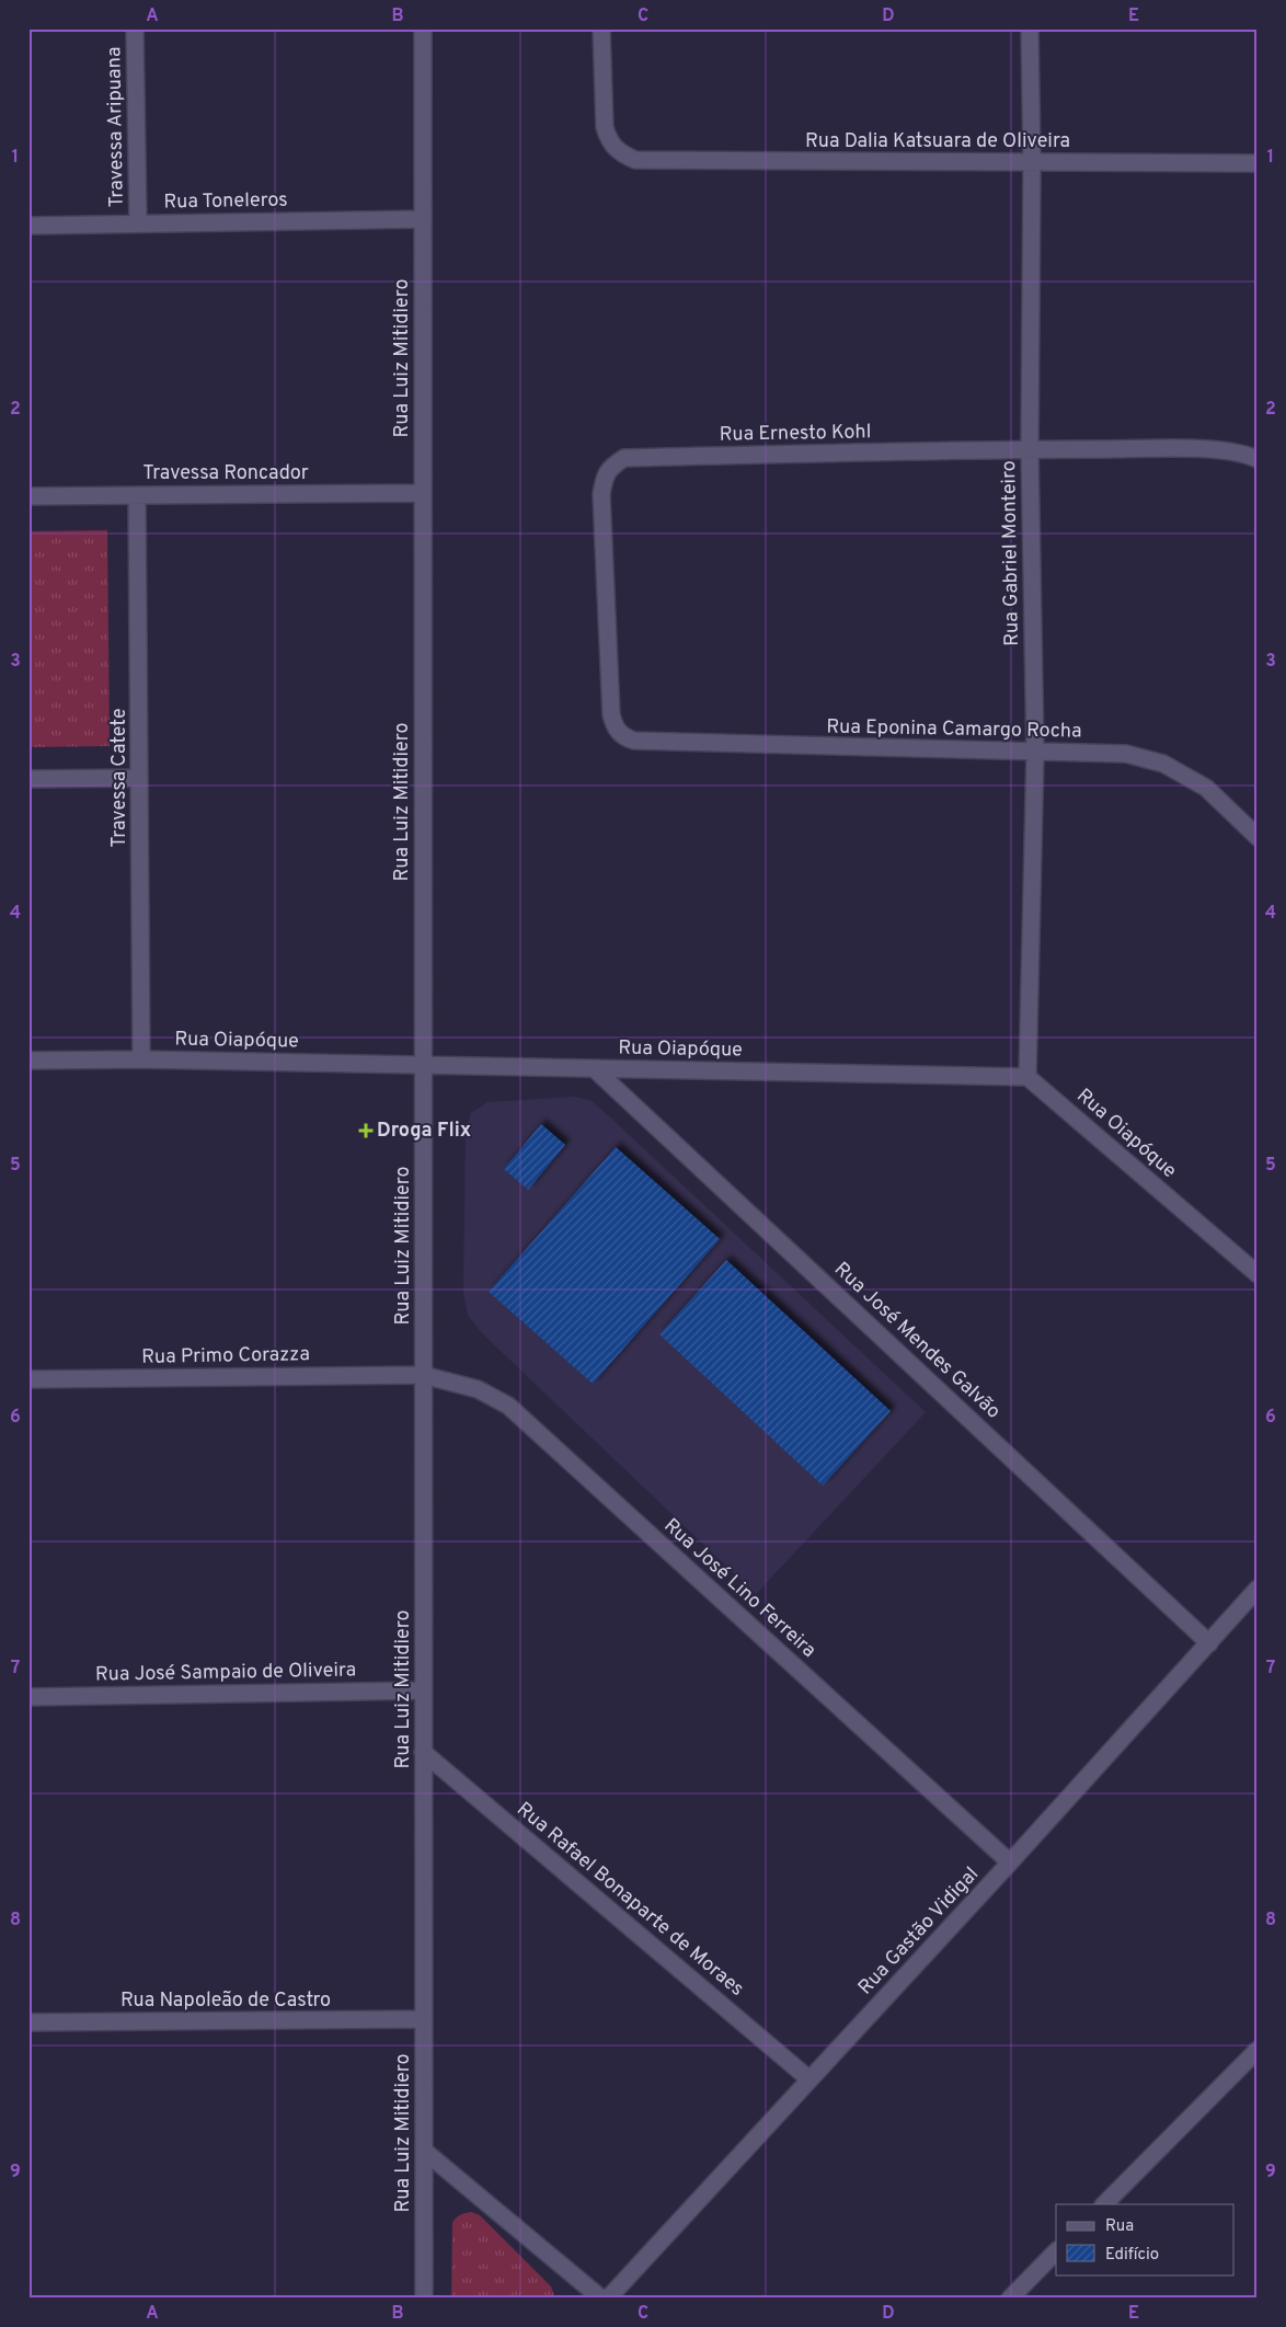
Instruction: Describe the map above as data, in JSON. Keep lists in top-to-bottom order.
{
  "streets": {
    "street": [
      "Travessa Aripuana",
      "Rua Dalia Katsuara de Oliveira",
      "Rua Toneleros",
      "Rua Luiz Mitidiero",
      "Rua Ernesto Kohl",
      "Travessa Roncador",
      "Rua Gabriel Monteiro",
      "Rua Eponina Camargo Rocha",
      "Travessa Catete",
      "Rua Oiapóque",
      "Rua José Mendes Galvão",
      "Rua Primo Corazza",
      "Rua José Lino Ferreira",
      "Rua José Sampaio de Oliveira",
      "Rua Rafael Bonaparte de Moraes",
      "Rua Gastão Vidigal",
      "Rua Napoleão de Castro"
    ]
  },
  "crossings": [
    ["Travessa Aripuana", "Rua Toneleros"],
    ["Rua Dalia Katsuara de Oliveira", "Rua Gabriel Monteiro"],
    ["Rua Toneleros", "Rua Luiz Mitidiero"],
    ["Rua Luiz Mitidiero", "Travessa Roncador"],
    ["Rua Luiz Mitidiero", "Rua Oiapóque"],
    ["Rua Luiz Mitidiero", "Rua Primo Corazza"],
    ["Rua Luiz Mitidiero", "Rua José Lino Ferreira"],
    ["Rua Luiz Mitidiero", "Rua José Sampaio de Oliveira"],
    ["Rua Luiz Mitidiero", "Rua Rafael Bonaparte de Moraes"],
    ["Rua Luiz Mitidiero", "Rua Napoleão de Castro"],
    ["Rua Ernesto Kohl", "Rua Gabriel Monteiro"],
    ["Rua Ernesto Kohl", "Rua Eponina Camargo Rocha"],
    ["Travessa Roncador", "Travessa Catete"],
    ["Rua Gabriel Monteiro", "Rua Eponina Camargo Rocha"],
    ["Rua Gabriel Monteiro", "Rua Oiapóque"],
    ["Travessa Catete", "Rua Oiapóque"],
    ["Rua Oiapóque", "Rua José Mendes Galvão"],
    ["Rua José Mendes Galvão", "Rua Gastão Vidigal"],
    ["Rua Primo Corazza", "Rua José Lino Ferreira"],
    ["Rua José Lino Ferreira", "Rua Gastão Vidigal"],
    ["Rua Rafael Bonaparte de Moraes", "Rua Gastão Vidigal"]
  ],
  "places": {
    "health": ["Droga Flix"]
  },
  "legend": ["Rua", "Edifício"],
  "grid": {
    "columns": [
      "A",
      "B",
      "C",
      "D",
      "E"
    ],
    "rows": [
      "1",
      "2",
      "3",
      "4",
      "5",
      "6",
      "7",
      "8",
      "9"
    ]
  }
}
